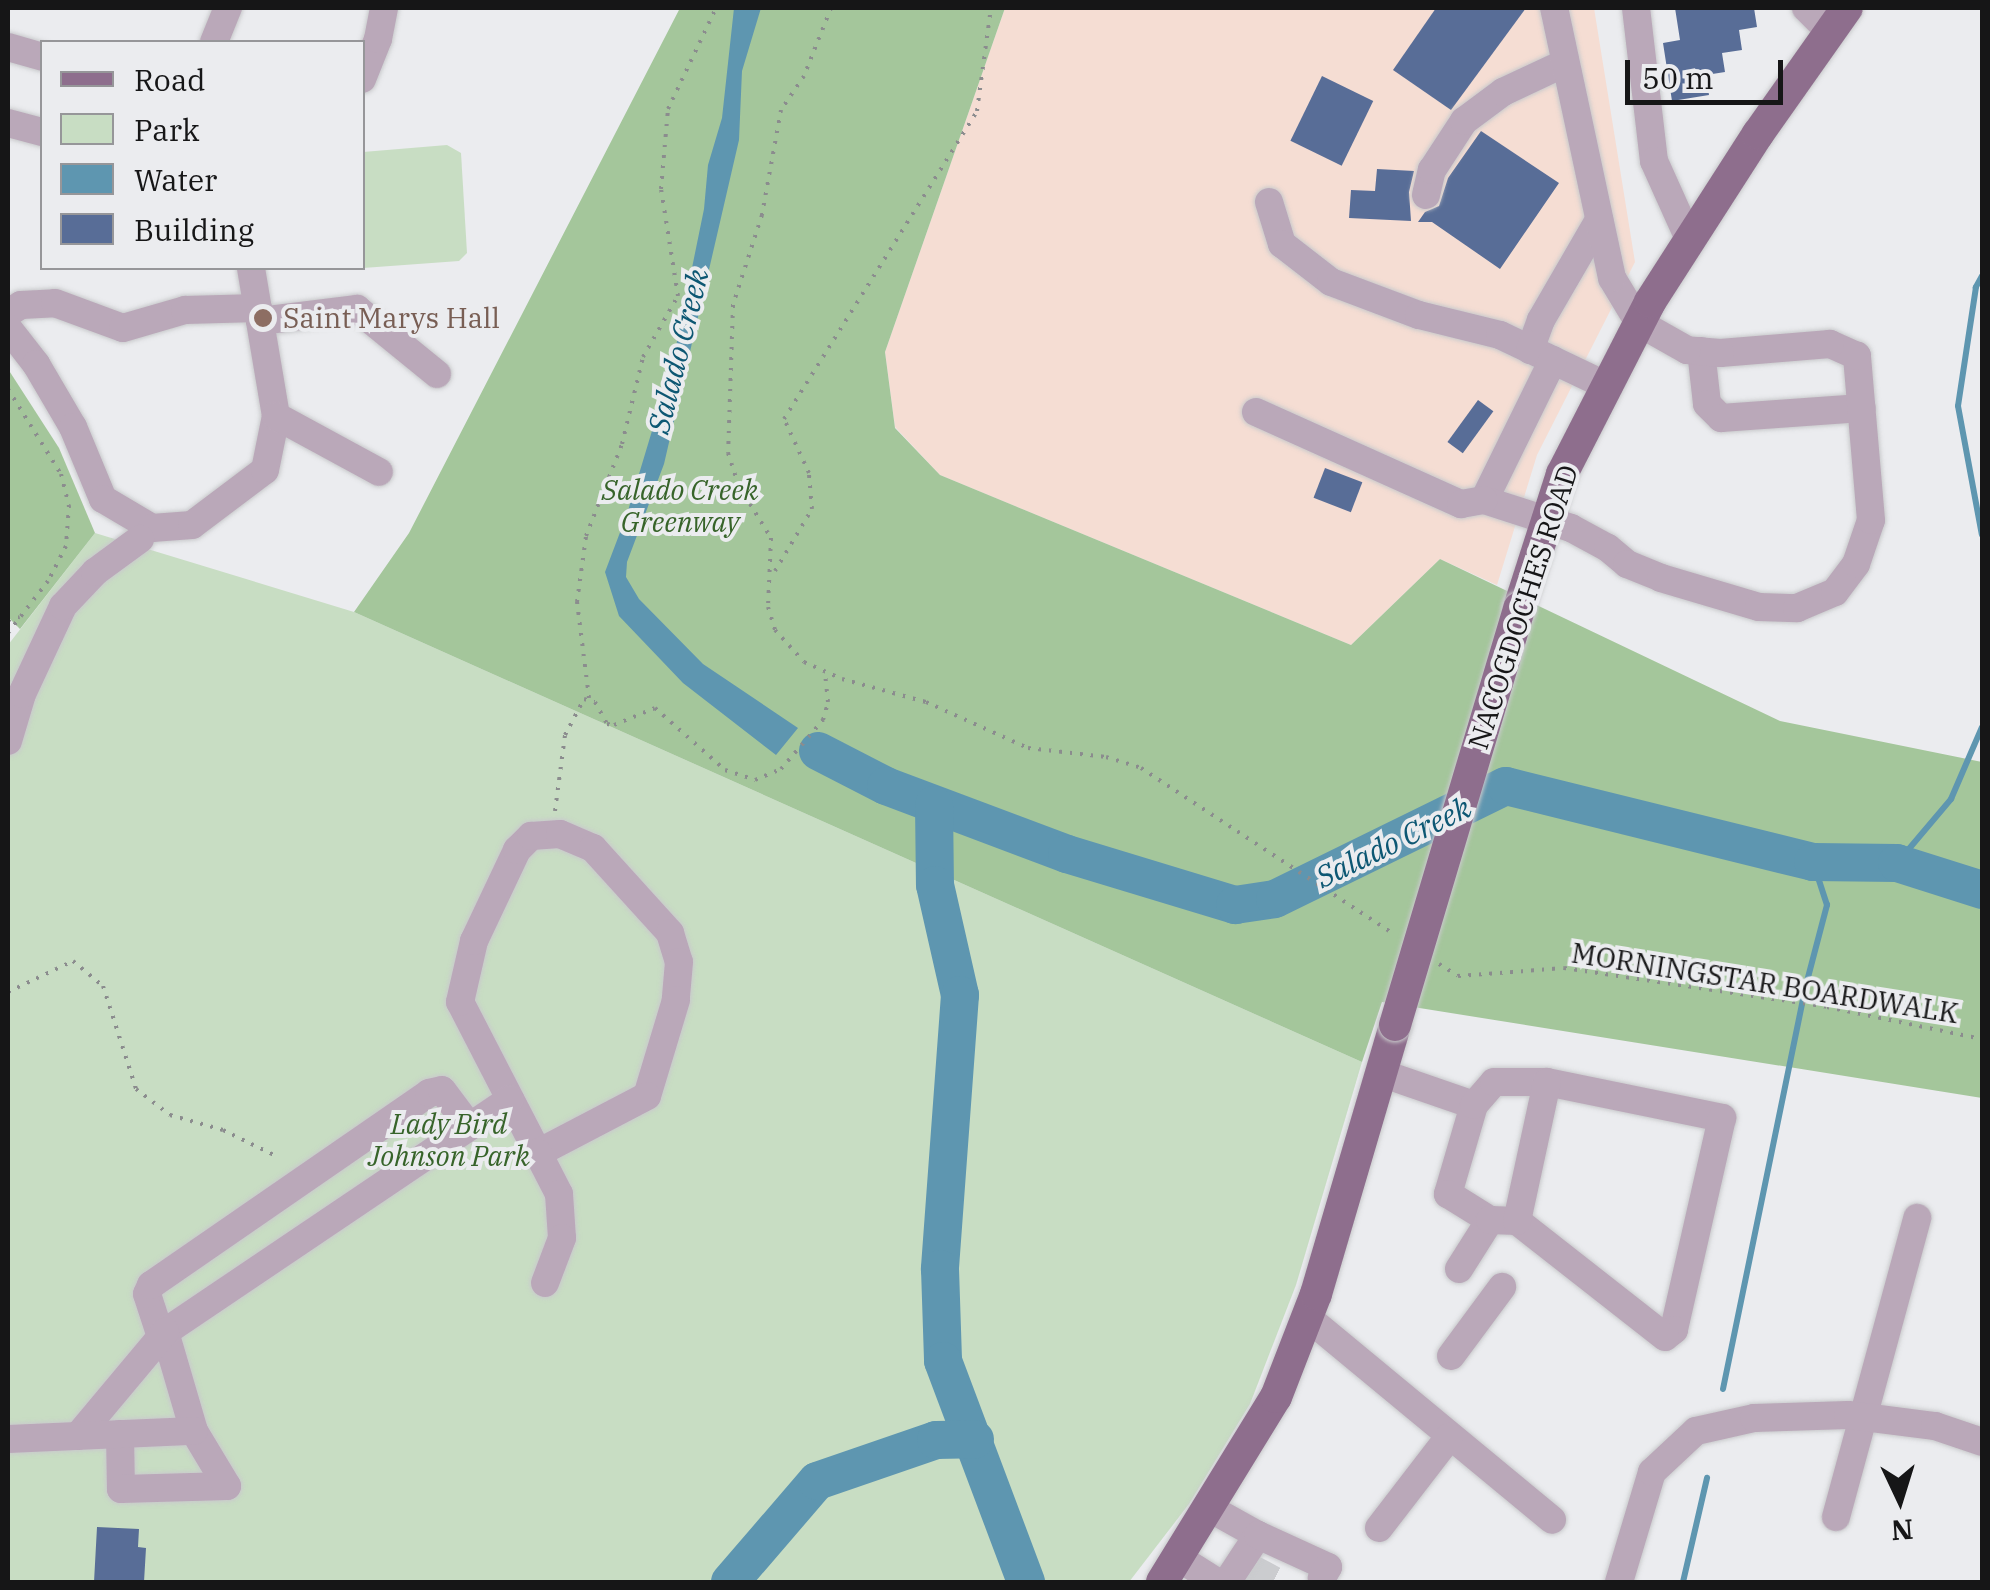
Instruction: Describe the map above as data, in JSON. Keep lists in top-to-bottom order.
{
  "streets": {
    "main road": ["NACOGDOCHES ROAD"],
    "path": ["MORNINGSTAR BOARDWALK"]
  },
  "water": ["Salado Creek"],
  "parks": ["Salado Creek Greenway", "Lady Bird Johnson Park"],
  "places": ["Saint Marys Hall"],
  "legend": [
    "Road",
    "Park",
    "Water",
    "Building"
  ],
  "scale_bar": "50 m",
  "north": "bottom"
}
